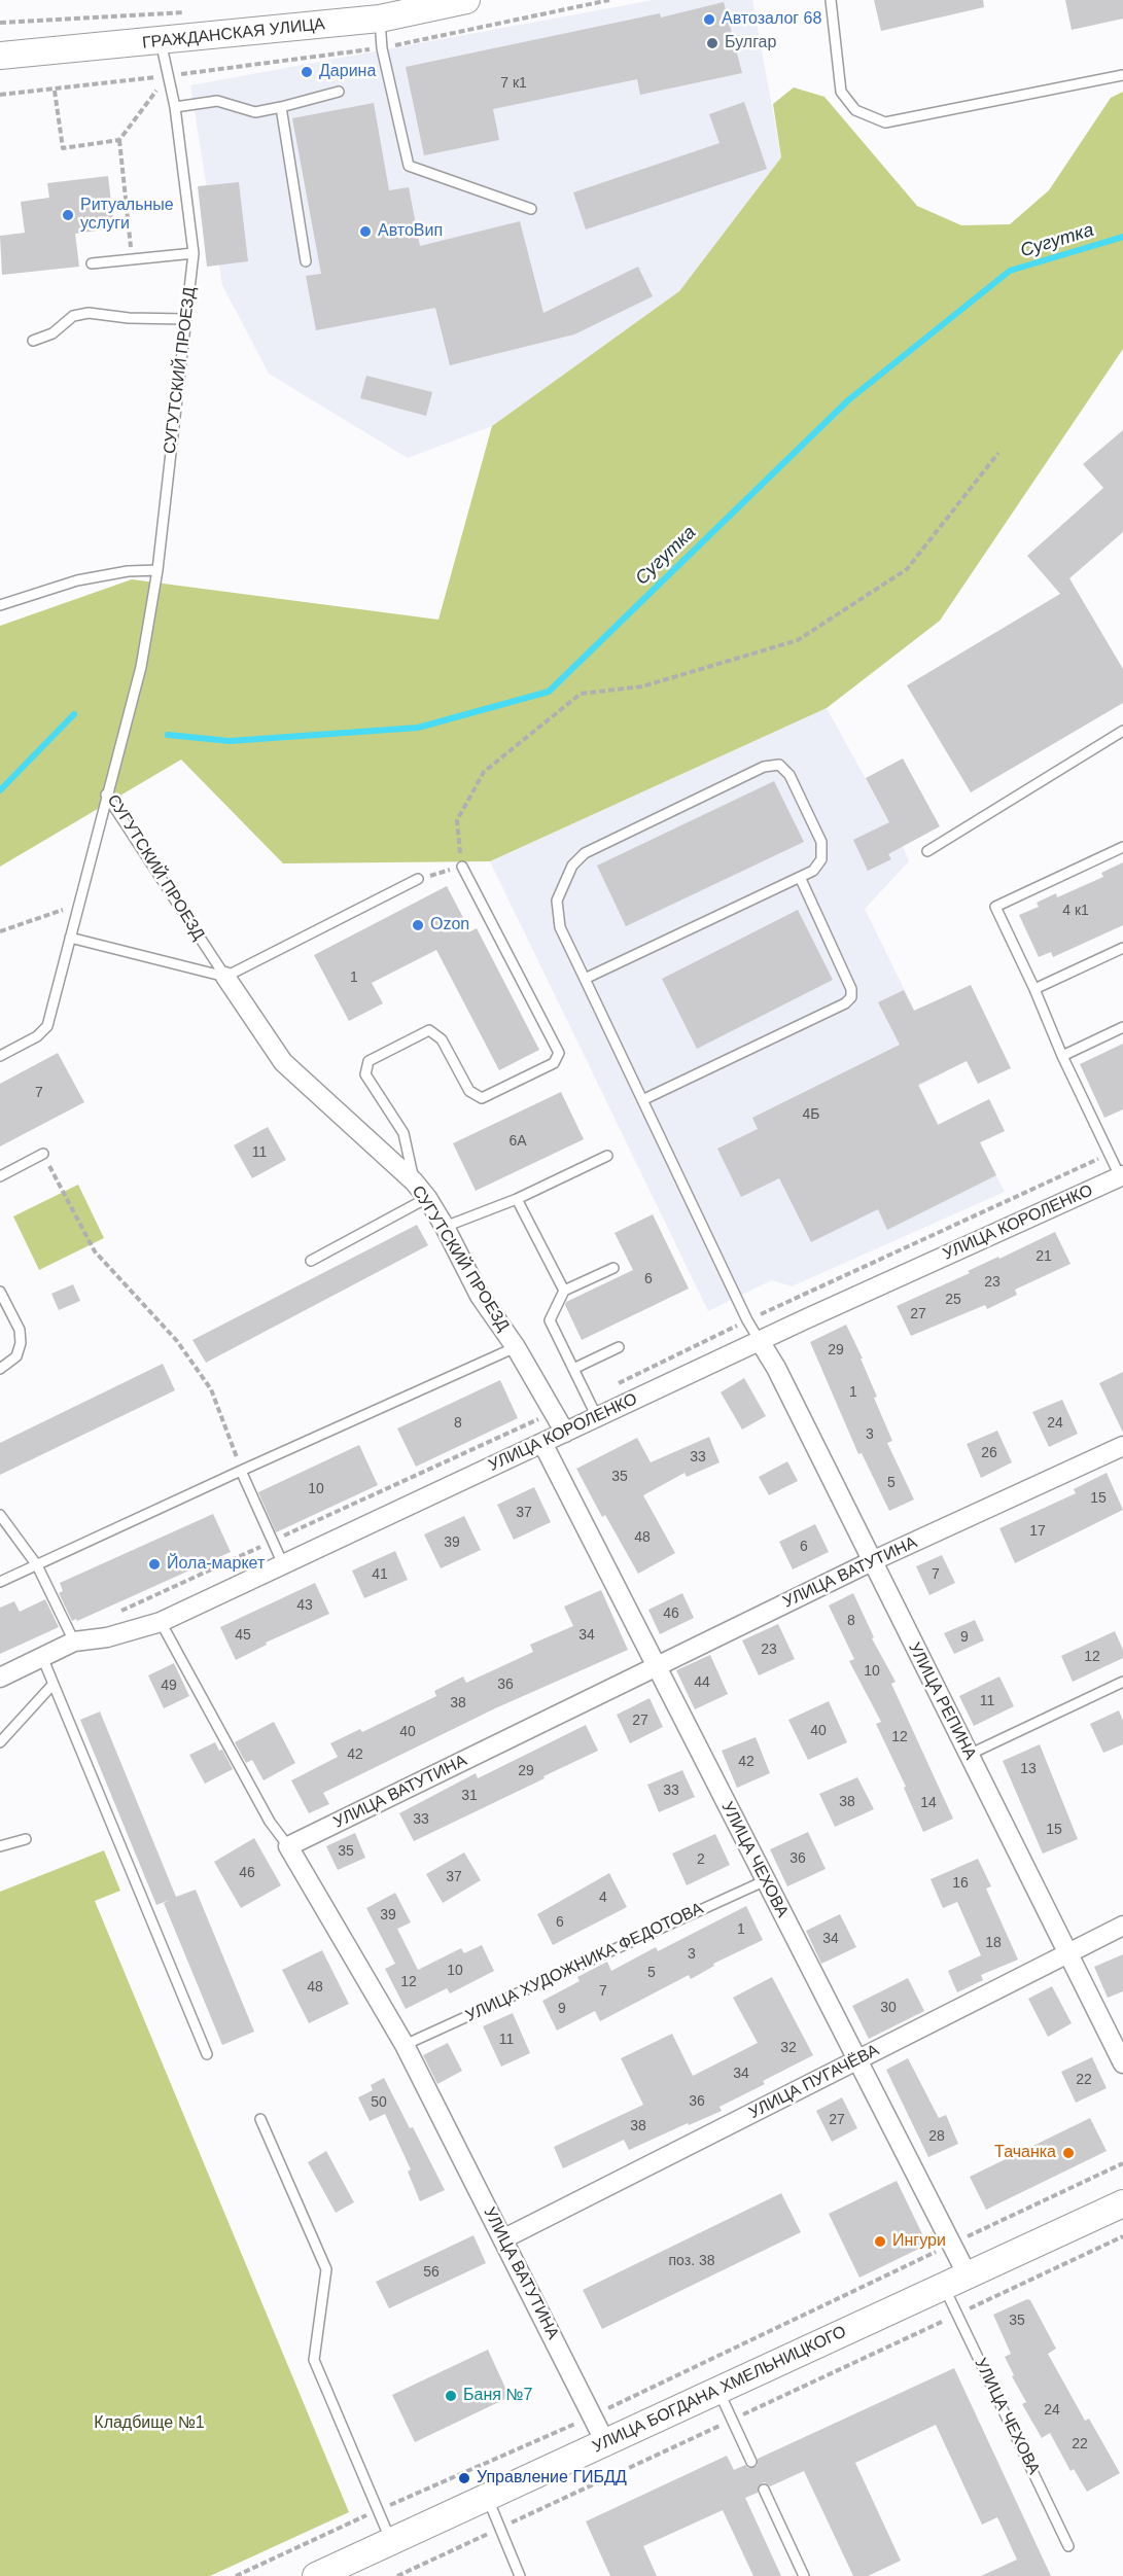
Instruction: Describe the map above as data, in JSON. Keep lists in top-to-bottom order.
{
  "streets": {
    "main road": ["ГРАЖДАНСКАЯ УЛИЦА", "УЛИЦА БОГДАНА ХМЕЛЬНИЦКОГО"],
    "street": [
      "СУГУТСКИЙ ПРОЕЗД",
      "УЛИЦА КОРОЛЕНКО",
      "УЛИЦА ВАТУТИНА",
      "УЛИЦА РЕПИНА",
      "УЛИЦА ЧЕХОВА",
      "УЛИЦА ПУГАЧЁВА"
    ],
    "lane": ["УЛИЦА ХУДОЖНИКА ФЕДОТОВА"]
  },
  "crossings": [
    ["ГРАЖДАНСКАЯ УЛИЦА", "СУГУТСКИЙ ПРОЕЗД"],
    ["СУГУТСКИЙ ПРОЕЗД", "УЛИЦА КОРОЛЕНКО"],
    ["УЛИЦА КОРОЛЕНКО", "УЛИЦА РЕПИНА"],
    ["УЛИЦА КОРОЛЕНКО", "УЛИЦА ЧЕХОВА"],
    ["УЛИЦА ВАТУТИНА", "УЛИЦА РЕПИНА"],
    ["УЛИЦА ВАТУТИНА", "УЛИЦА ЧЕХОВА"],
    ["УЛИЦА ВАТУТИНА", "УЛИЦА ХУДОЖНИКА ФЕДОТОВА"],
    ["УЛИЦА ВАТУТИНА", "УЛИЦА ПУГАЧЁВА"],
    ["УЛИЦА ВАТУТИНА", "УЛИЦА БОГДАНА ХМЕЛЬНИЦКОГО"],
    ["УЛИЦА РЕПИНА", "УЛИЦА ПУГАЧЁВА"],
    ["УЛИЦА ЧЕХОВА", "УЛИЦА ХУДОЖНИКА ФЕДОТОВА"],
    ["УЛИЦА ЧЕХОВА", "УЛИЦА ПУГАЧЁВА"],
    ["УЛИЦА ЧЕХОВА", "УЛИЦА БОГДАНА ХМЕЛЬНИЦКОГО"]
  ],
  "water": ["Сугутка"],
  "parks": ["Кладбище №1"],
  "places": [
    "Автозалог 68",
    "Булгар",
    "Дарина",
    "Ритуальные услуги",
    "АвтоВип",
    "Ozon",
    "Йола-маркет",
    "Тачанка",
    "Ингури",
    "Баня №7",
    "Управление ГИБДД"
  ],
  "house_numbers": [
    "7 к1",
    "4 к1",
    "1",
    "7",
    "4Б",
    "6А",
    "11",
    "21",
    "6",
    "23",
    "25",
    "27",
    "29",
    "1",
    "8",
    "24",
    "3",
    "26",
    "33",
    "35",
    "5",
    "10",
    "15",
    "37",
    "17",
    "48",
    "39",
    "6",
    "41",
    "7",
    "43",
    "46",
    "8",
    "45",
    "34",
    "9",
    "23",
    "12",
    "10",
    "44",
    "36",
    "49",
    "11",
    "38",
    "27",
    "40",
    "40",
    "12",
    "42",
    "42",
    "13",
    "29",
    "33",
    "31",
    "38",
    "14",
    "33",
    "15",
    "35",
    "36",
    "2",
    "46",
    "37",
    "16",
    "4",
    "39",
    "6",
    "1",
    "34",
    "18",
    "3",
    "10",
    "5",
    "12",
    "48",
    "7",
    "30",
    "9",
    "11",
    "32",
    "34",
    "22",
    "36",
    "50",
    "27",
    "38",
    "28",
    "поз. 38",
    "56",
    "35",
    "24",
    "22"
  ]
}
